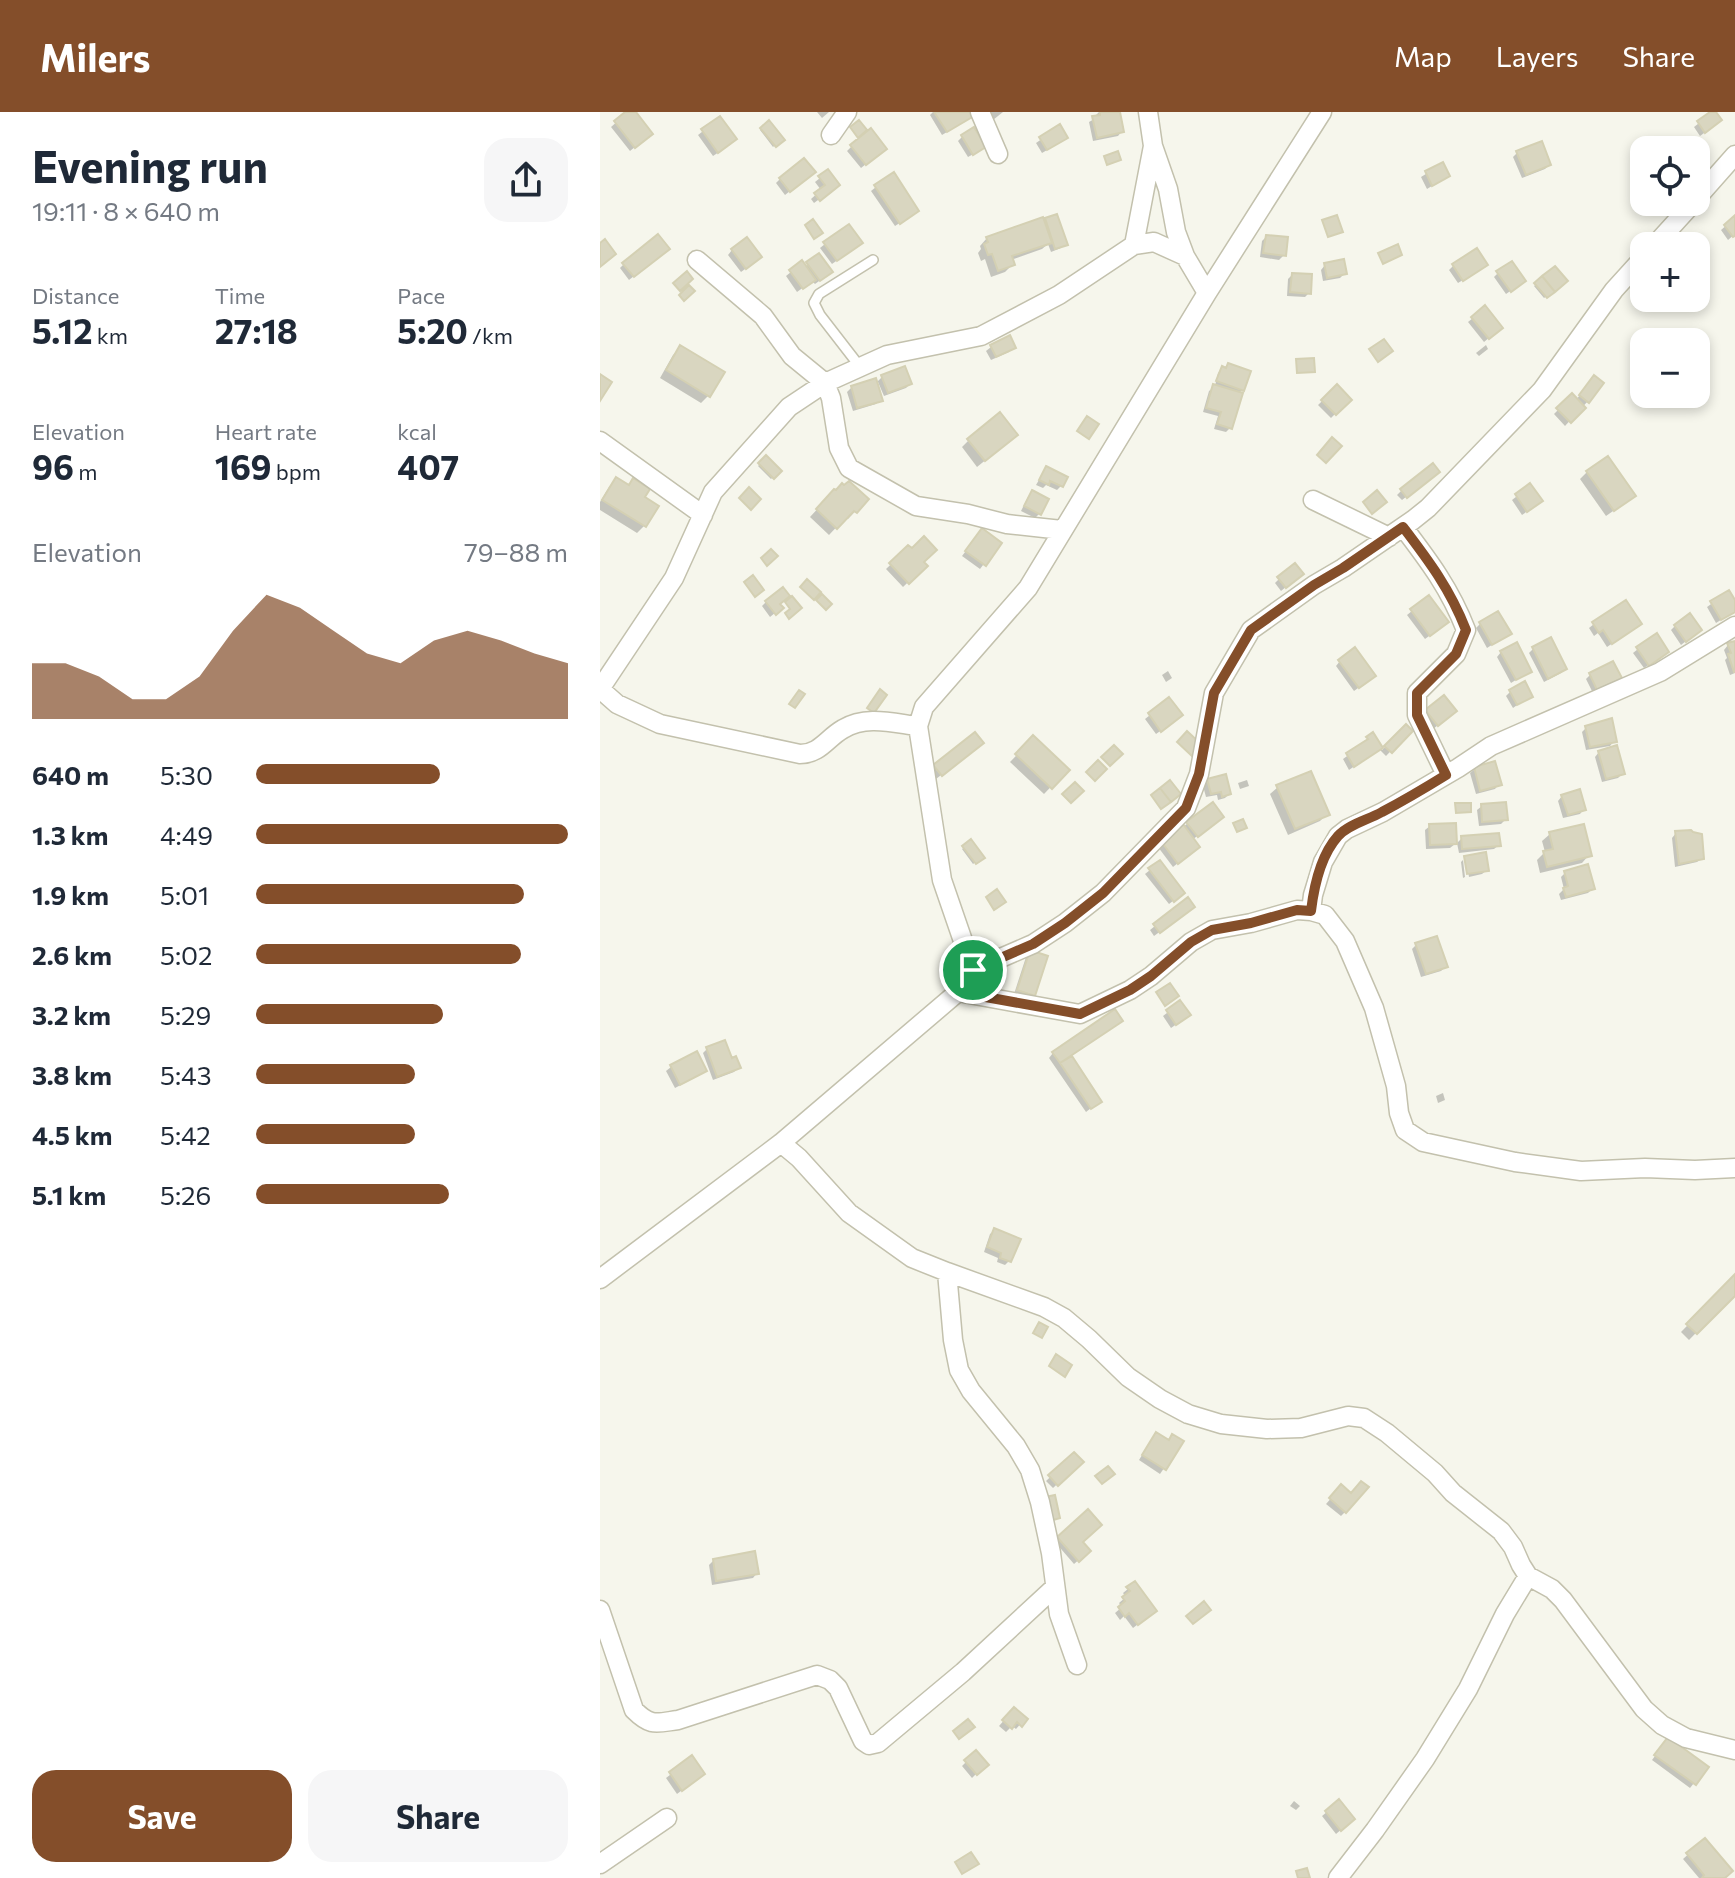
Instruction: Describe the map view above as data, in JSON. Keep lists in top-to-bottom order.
{
  "page": {
    "header": "Milers",
    "nav": ["Map", "Layers", "Share"],
    "heading": ["Evening run", "19:11 · 8 × 640 m"],
    "map_buttons": ["+", "−"],
    "stats": [
      ["Distance", "5.12 km"],
      ["Time", "27:18"],
      ["Pace", "5:20 /km"],
      ["Elevation", "96 m"],
      ["Heart rate", "169 bpm"],
      ["kcal", "407"]
    ],
    "chart": ["Elevation", "79–88 m"],
    "list": [
      {
        "name": "640 m",
        "note": "5:30"
      },
      {
        "name": "1.3 km",
        "note": "4:49"
      },
      {
        "name": "1.9 km",
        "note": "5:01"
      },
      {
        "name": "2.6 km",
        "note": "5:02"
      },
      {
        "name": "3.2 km",
        "note": "5:29"
      },
      {
        "name": "3.8 km",
        "note": "5:43"
      },
      {
        "name": "4.5 km",
        "note": "5:42"
      },
      {
        "name": "5.1 km",
        "note": "5:26"
      }
    ],
    "buttons": ["Save", "Share"]
  }
}
